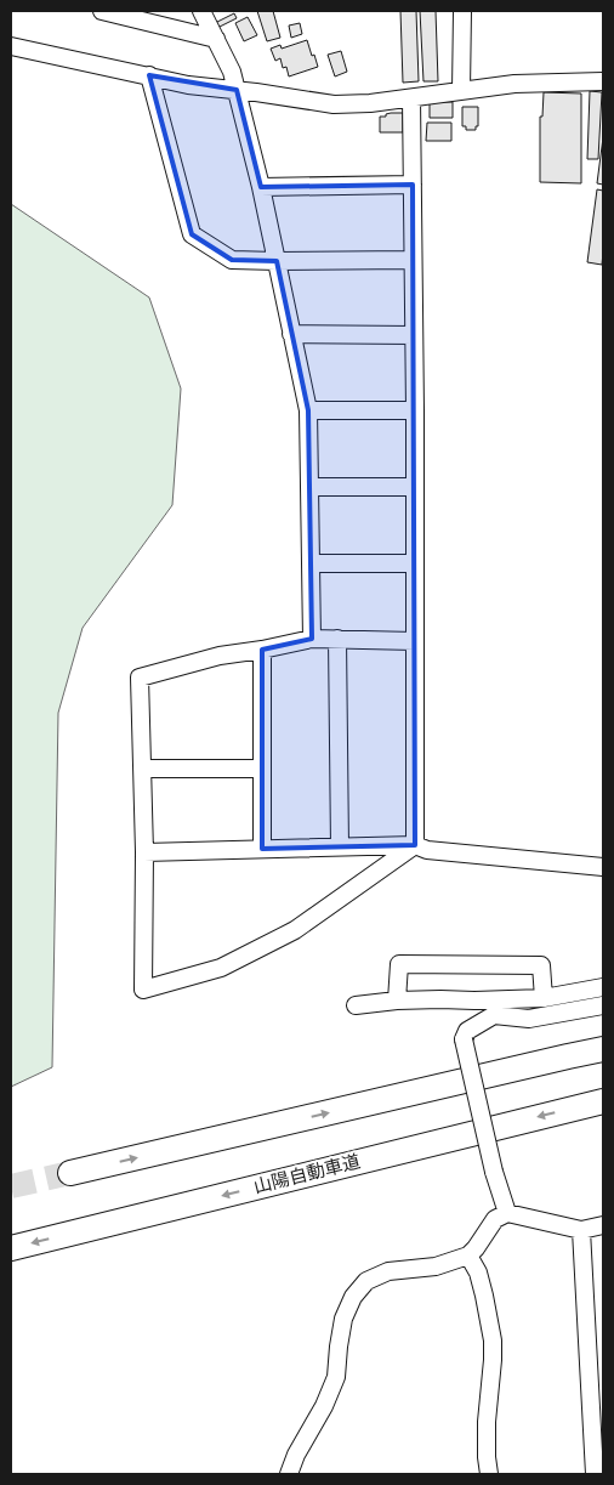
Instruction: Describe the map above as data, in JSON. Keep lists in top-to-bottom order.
{
  "streets": {
    "highway": ["山陽自動車道"]
  }
}
